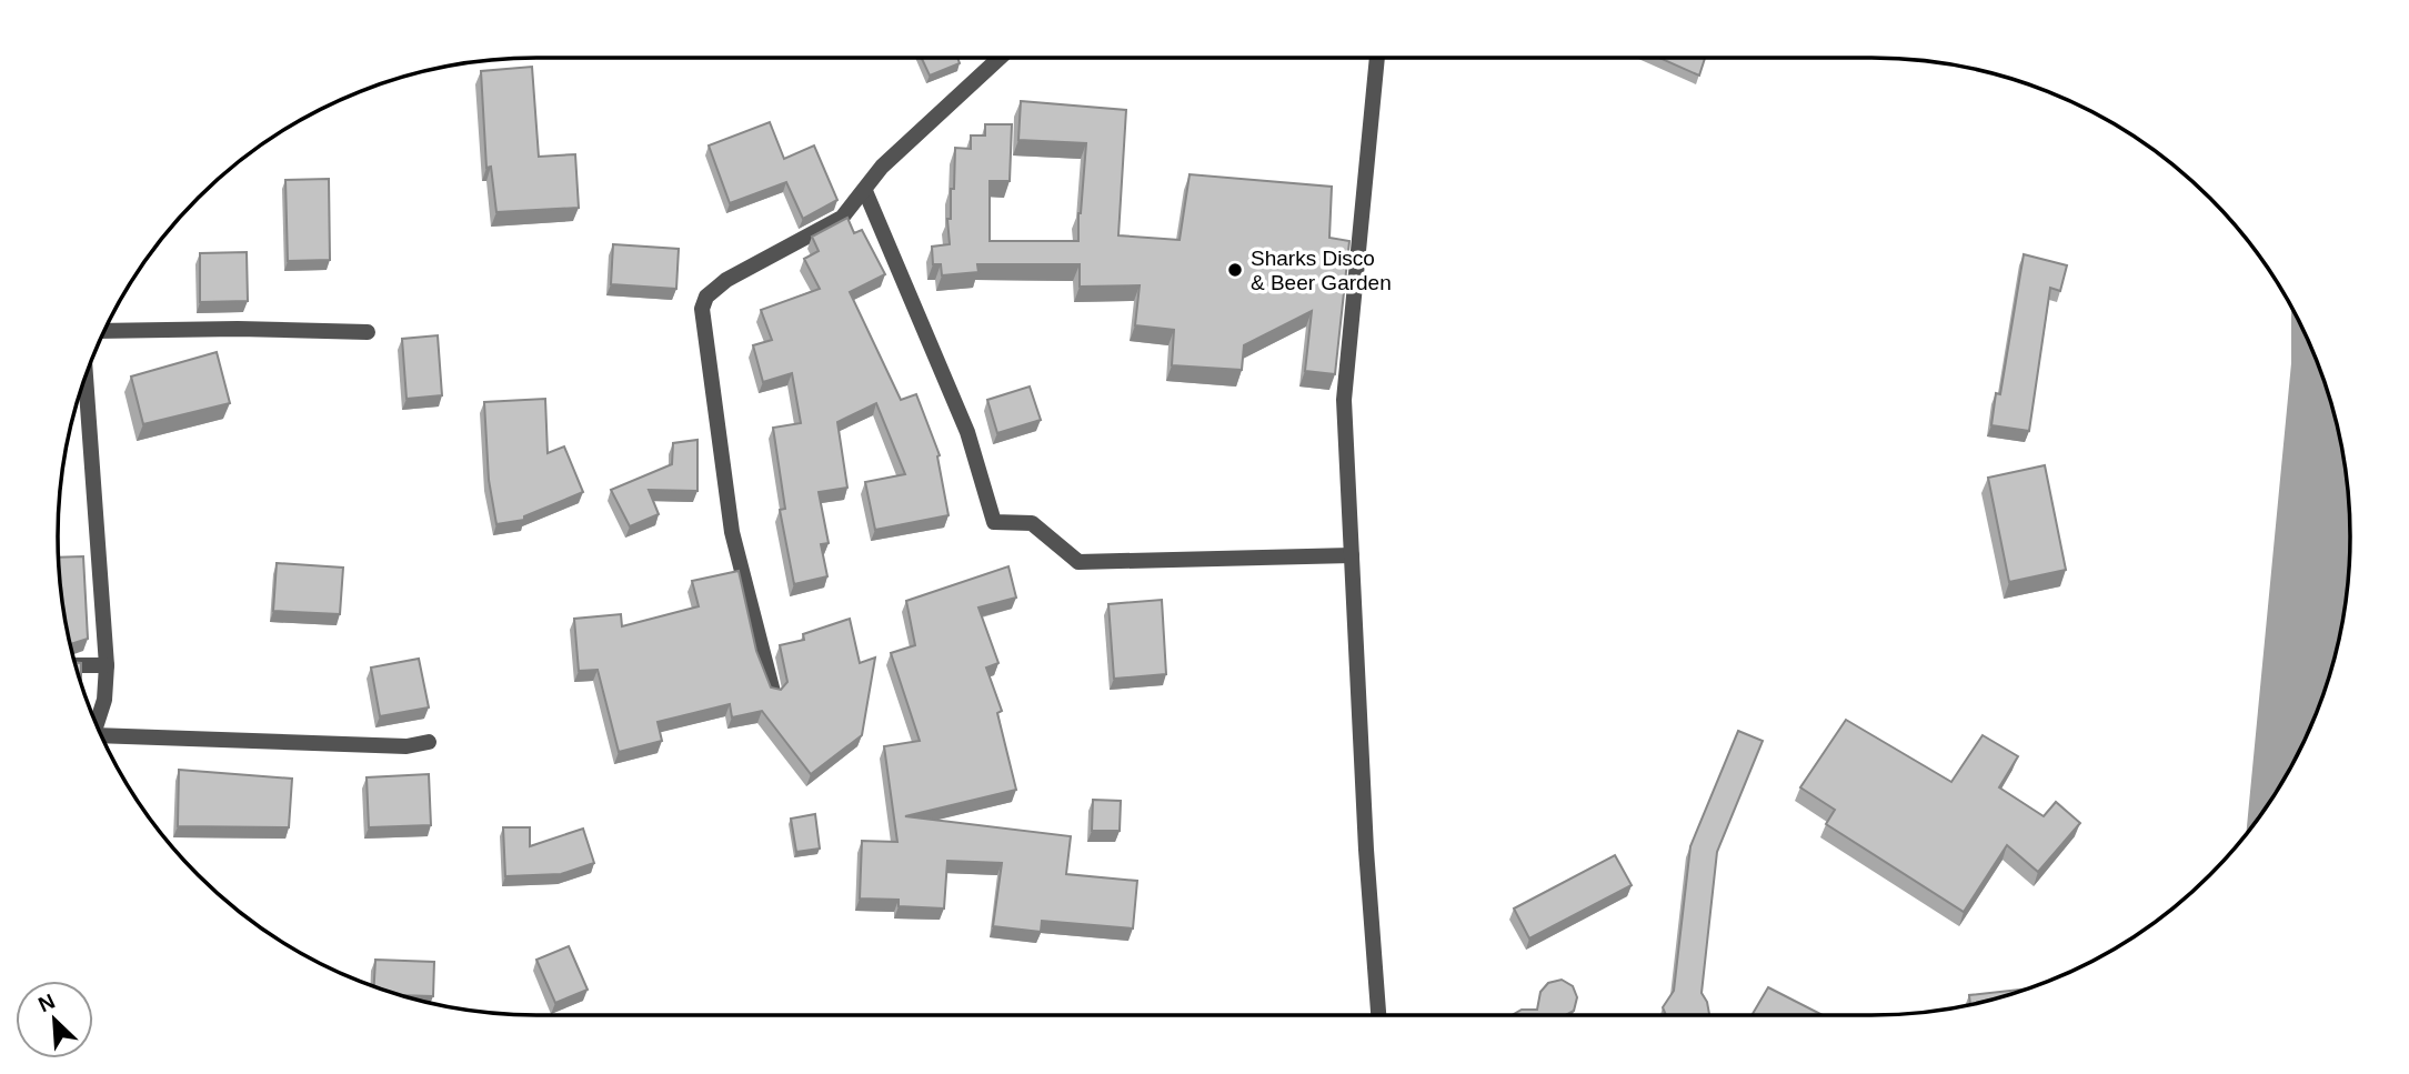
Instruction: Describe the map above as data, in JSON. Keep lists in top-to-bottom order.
{
  "places": ["Sharks Disco & Beer Garden"],
  "north": "top left"
}
